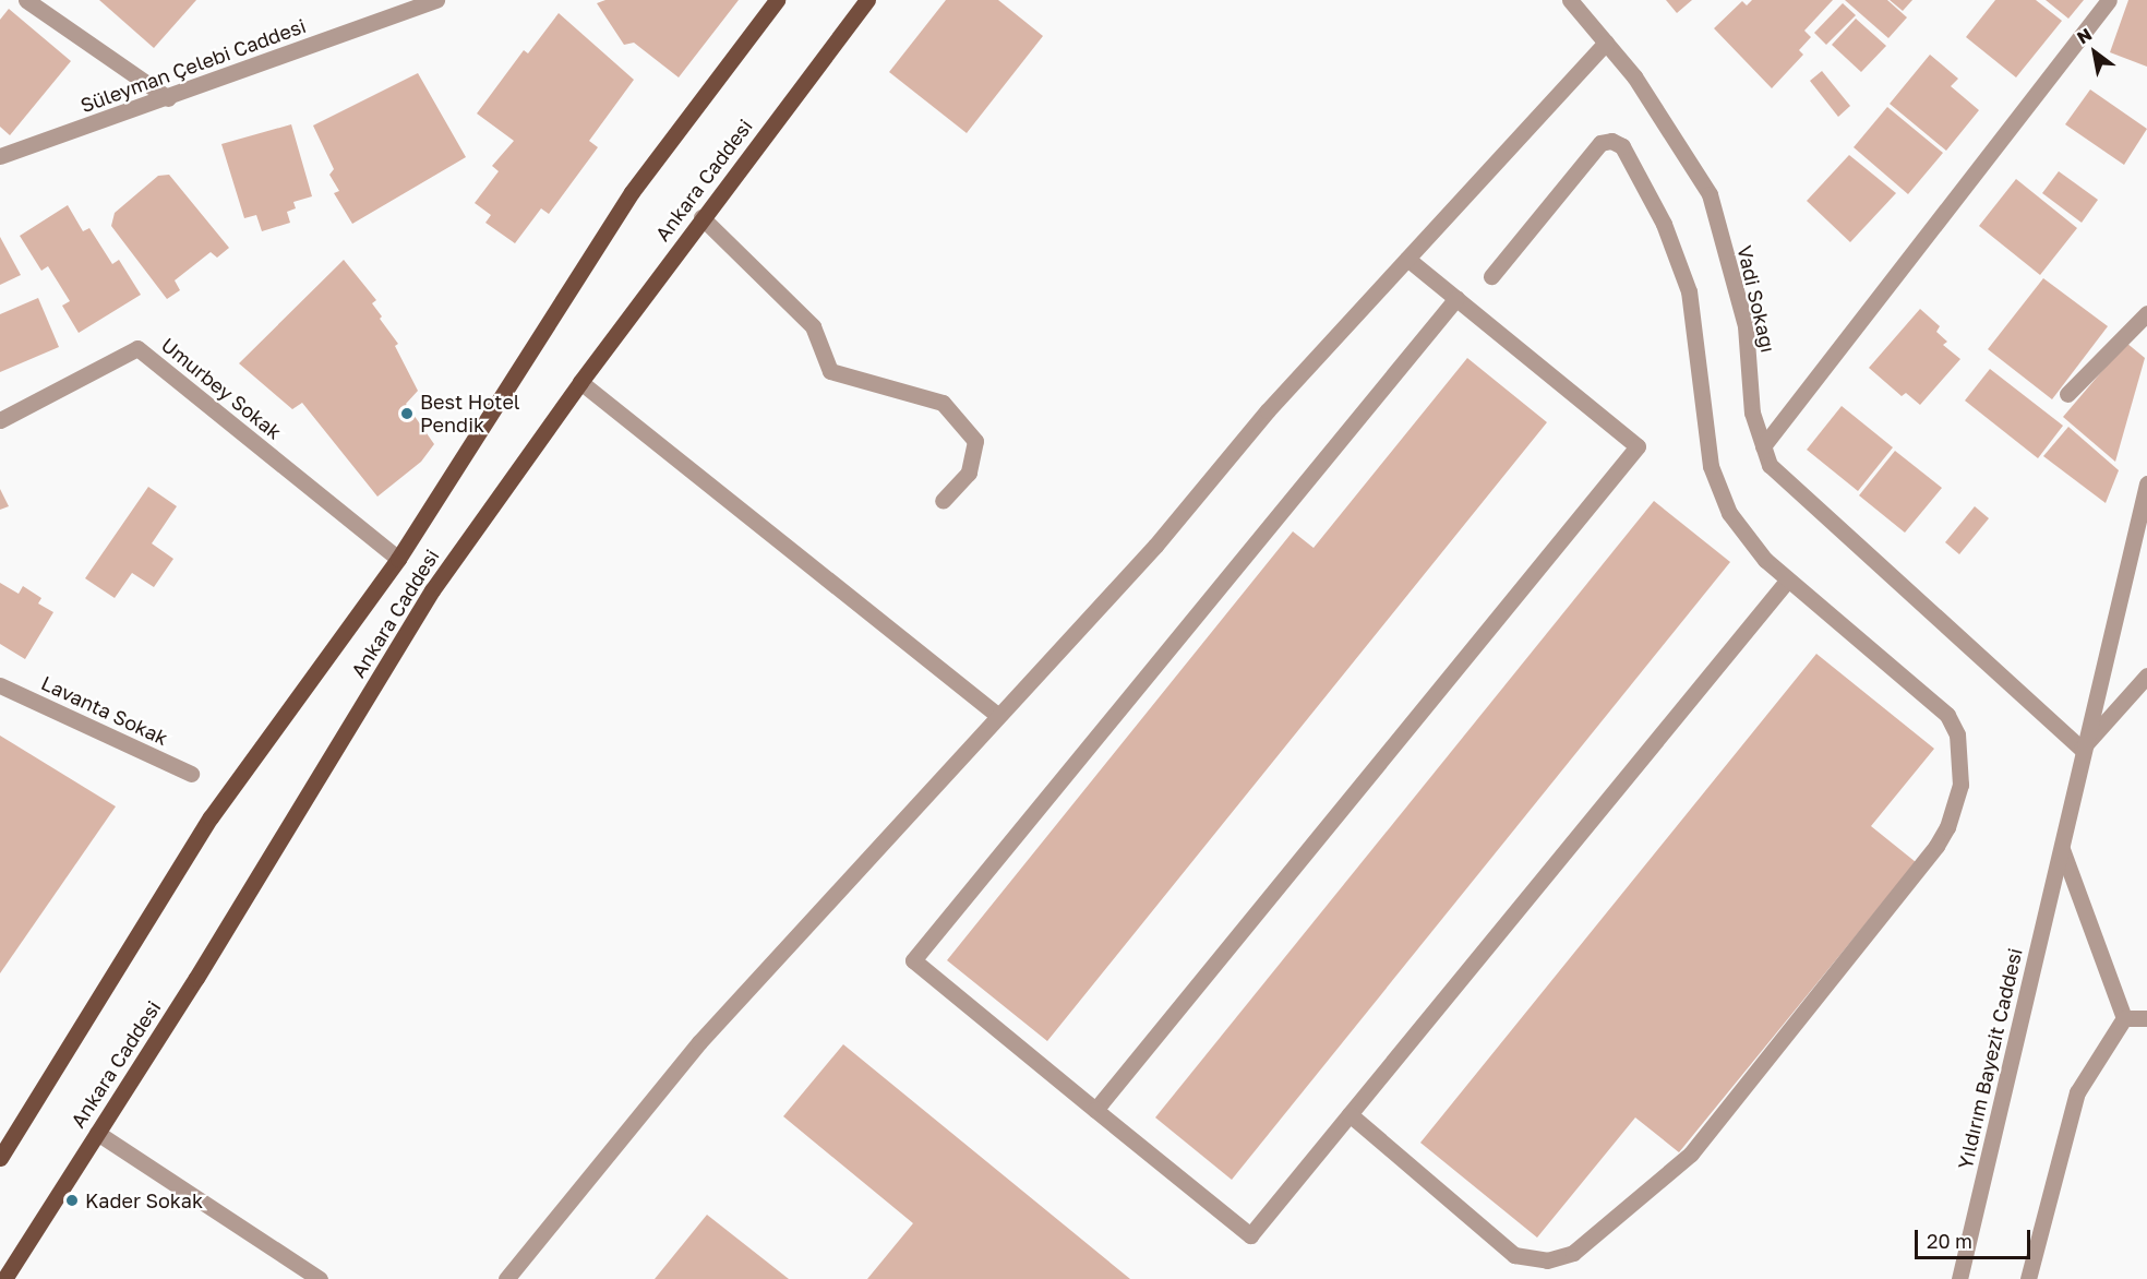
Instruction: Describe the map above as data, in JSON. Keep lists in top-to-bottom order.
{
  "streets": {
    "main road": ["Ankara Caddesi"],
    "street": [
      "Süleyman Çelebi Caddesi",
      "Vadi Sokağı",
      "Umurbey Sokak",
      "Lavanta Sokak",
      "Yıldırım Bayezit Caddesi"
    ]
  },
  "crossings": [
    ["Ankara Caddesi", "Umurbey Sokak"],
    ["Vadi Sokağı", "Yıldırım Bayezit Caddesi"]
  ],
  "places": ["Best Hotel Pendik", "Kader Sokak"],
  "scale_bar": "20 m",
  "north": "top left"
}
